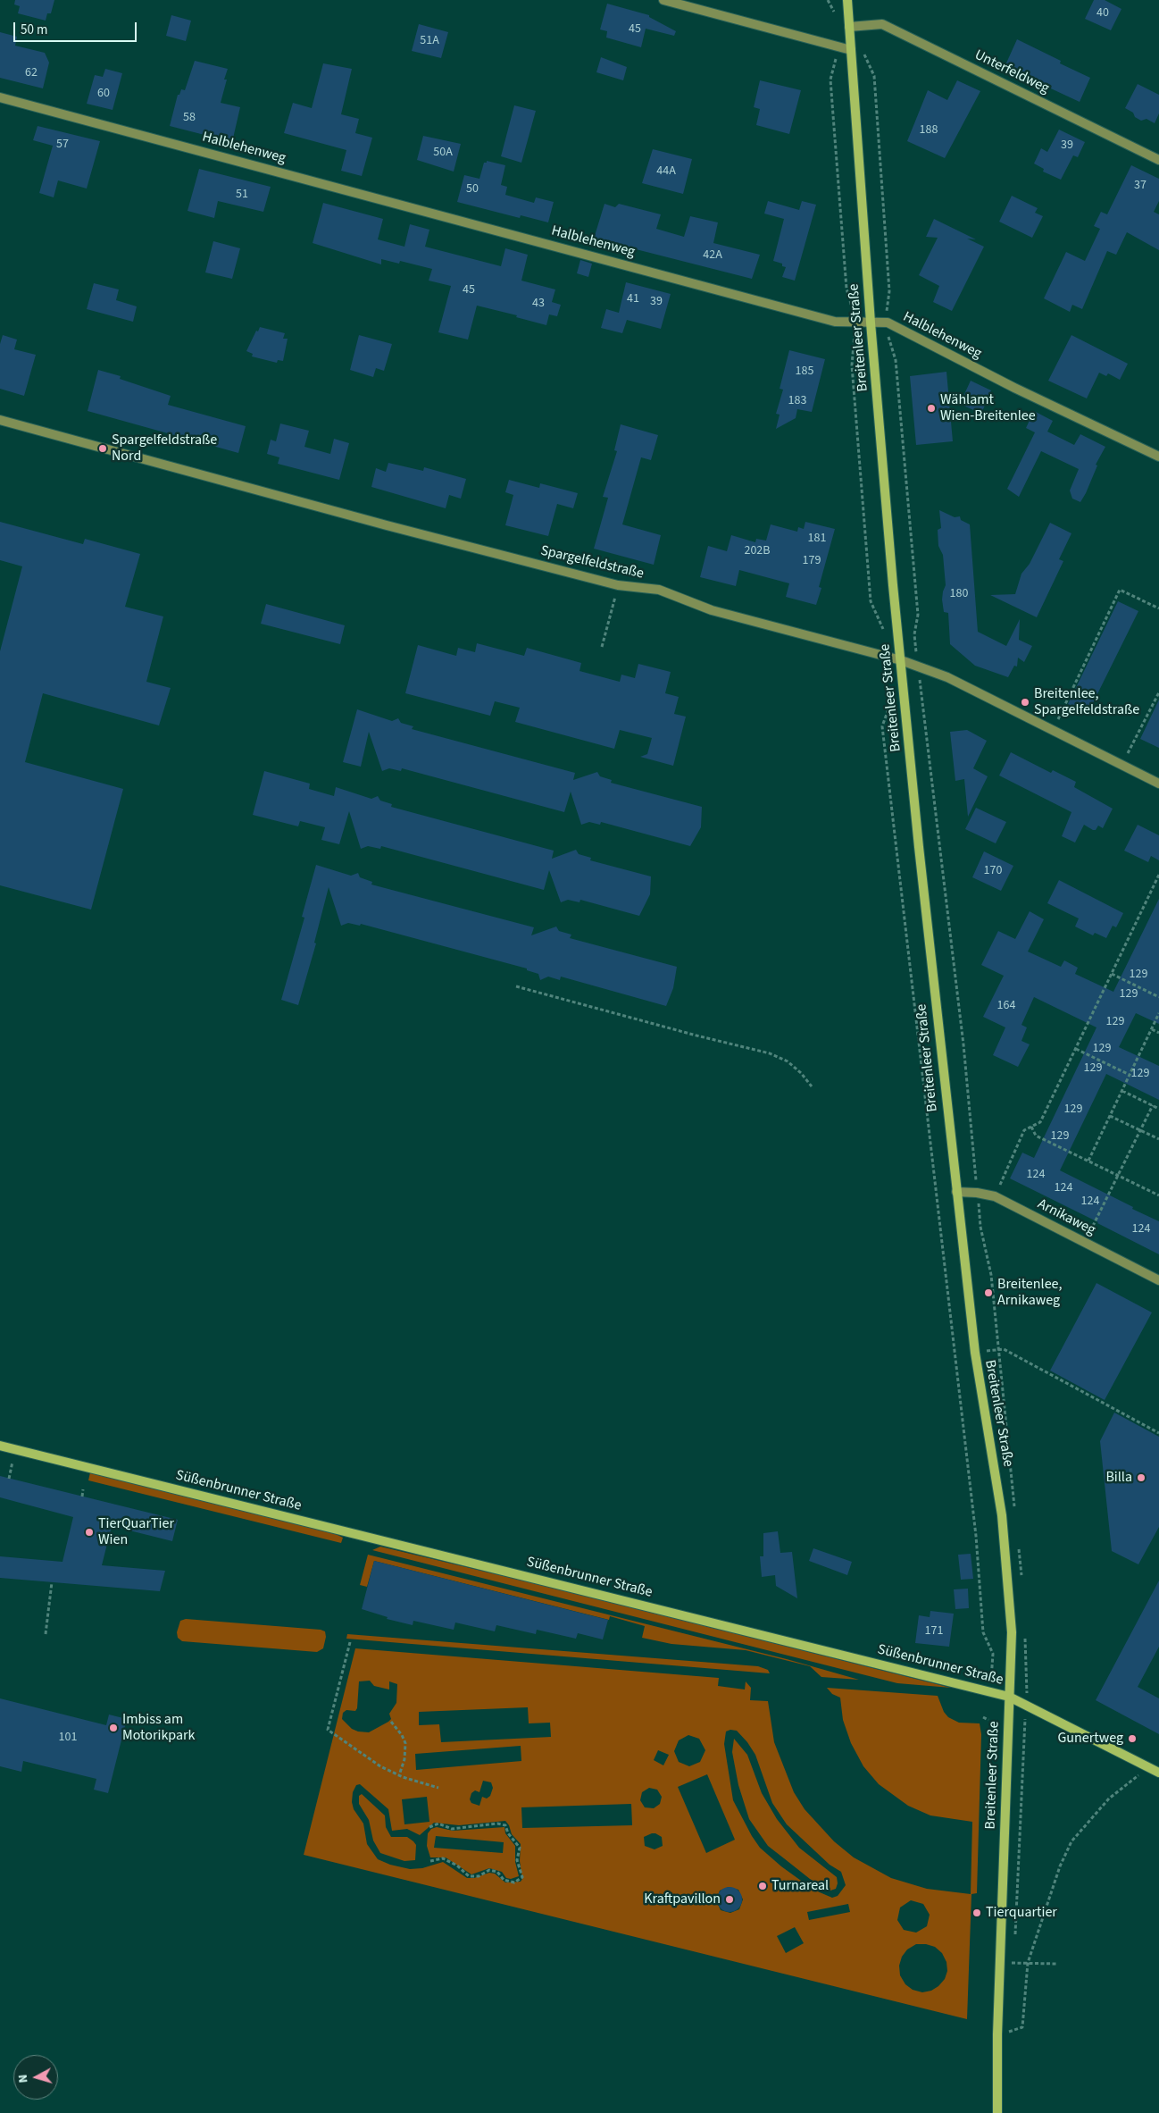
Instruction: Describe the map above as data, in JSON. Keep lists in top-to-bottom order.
{
  "streets": {
    "main road": ["Breitenleer Straße", "Süßenbrunner Straße"],
    "street": [
      "Unterfeldweg",
      "Halblehenweg",
      "Spargelfeldstraße",
      "Arnikaweg"
    ]
  },
  "crossings": [
    ["Unterfeldweg", "Breitenleer Straße"],
    ["Halblehenweg", "Breitenleer Straße"],
    ["Breitenleer Straße", "Spargelfeldstraße"],
    ["Breitenleer Straße", "Arnikaweg"],
    ["Breitenleer Straße", "Süßenbrunner Straße"]
  ],
  "places": [
    "Wählamt Wien-Breitenlee",
    "Spargelfeldstraße Nord",
    "Breitenlee, Spargelfeldstraße",
    "Breitenlee, Arnikaweg",
    "Billa",
    "TierQuarTier Wien",
    "Imbiss am Motorikpark",
    "Gunertweg",
    "Turnareal",
    "Kraftpavillon",
    "Tierquartier"
  ],
  "house_numbers": [
    "40",
    "45",
    "51A",
    "62",
    "60",
    "58",
    "188",
    "57",
    "39",
    "50A",
    "44A",
    "37",
    "50",
    "51",
    "42A",
    "45",
    "41",
    "39",
    "43",
    "185",
    "183",
    "181",
    "202B",
    "179",
    "180",
    "170",
    "129",
    "129",
    "164",
    "129",
    "129",
    "129",
    "129",
    "129",
    "129",
    "124",
    "124",
    "124",
    "124",
    "171",
    "101"
  ],
  "scale_bar": "50 m",
  "north": "left"
}
